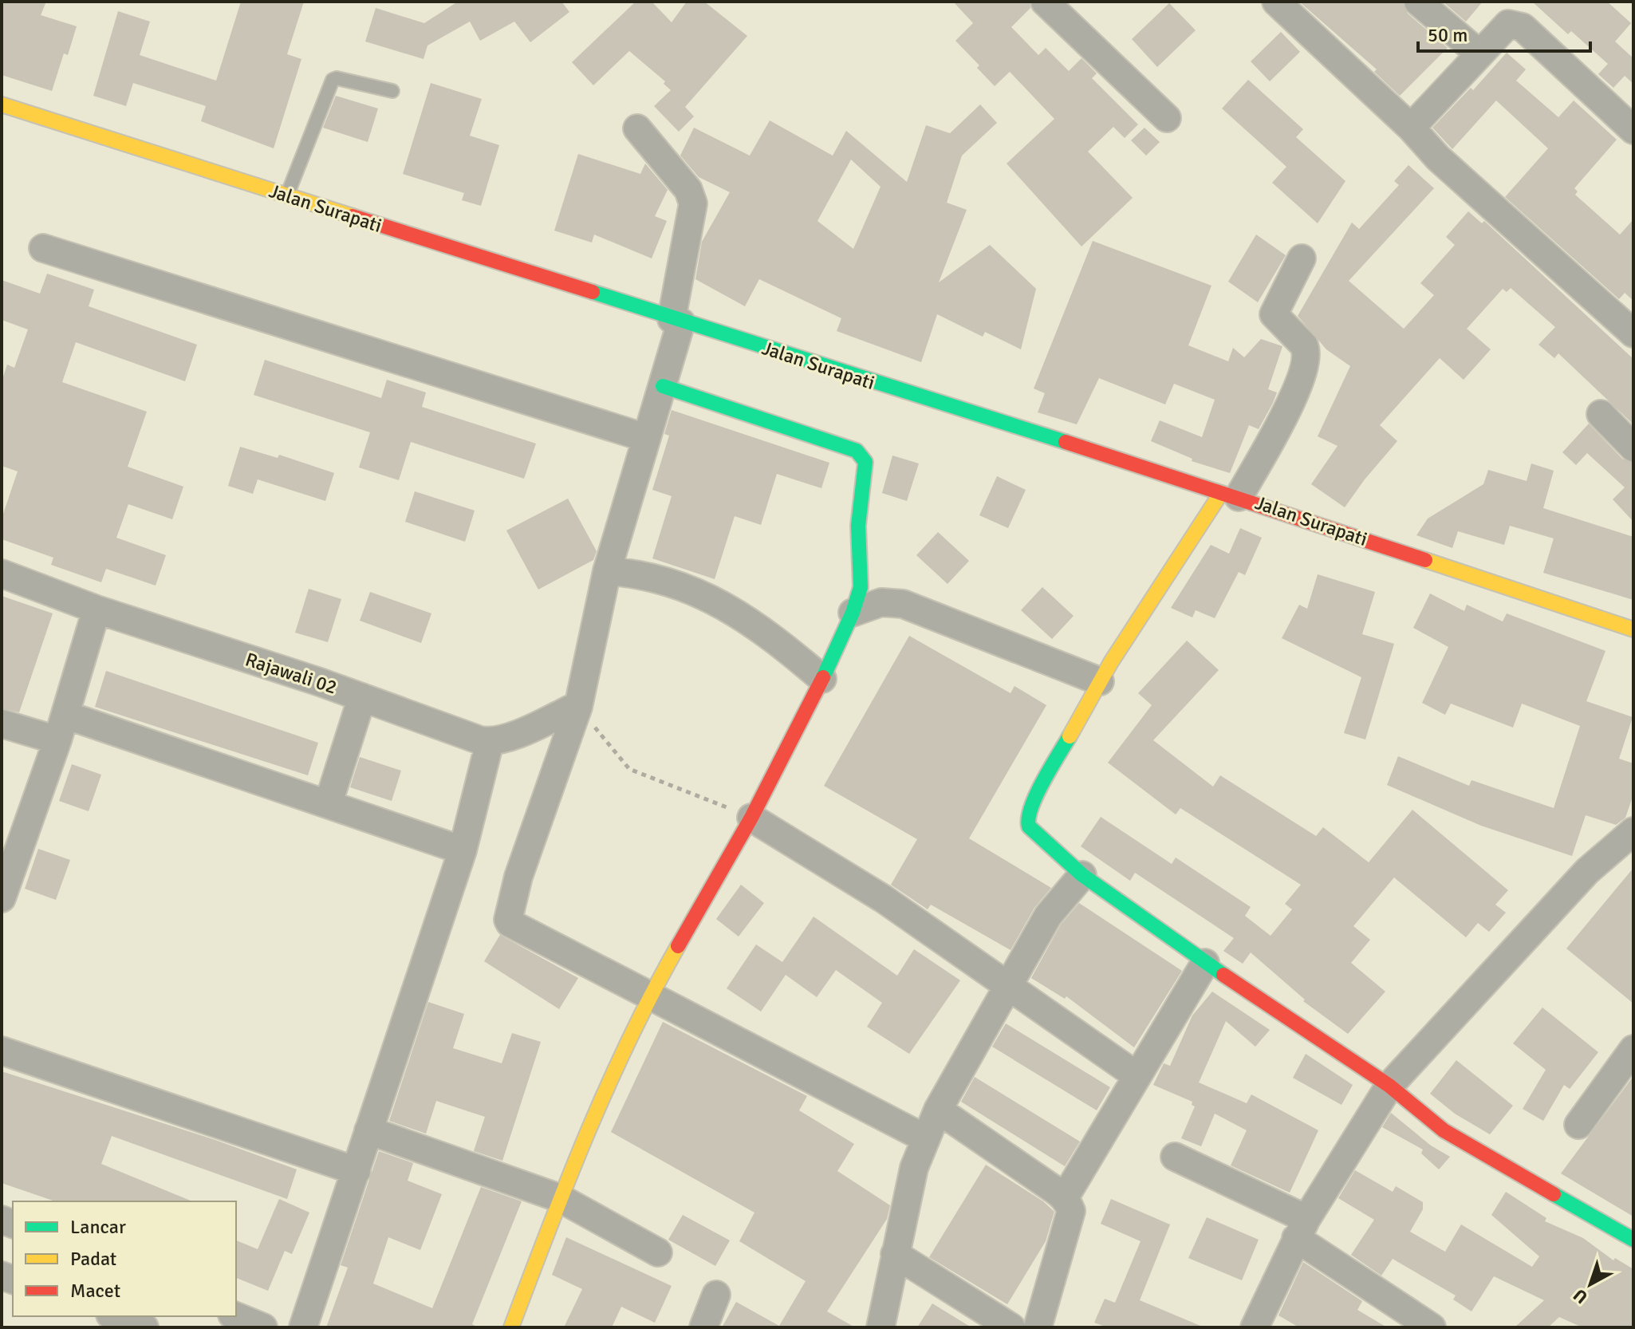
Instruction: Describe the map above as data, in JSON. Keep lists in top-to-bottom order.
{
  "streets": {
    "main road": ["Jalan Surapati"],
    "street": ["Rajawali 02"]
  },
  "legend": ["Lancar", "Padat", "Macet"],
  "scale_bar": "50 m",
  "north": "bottom left"
}
